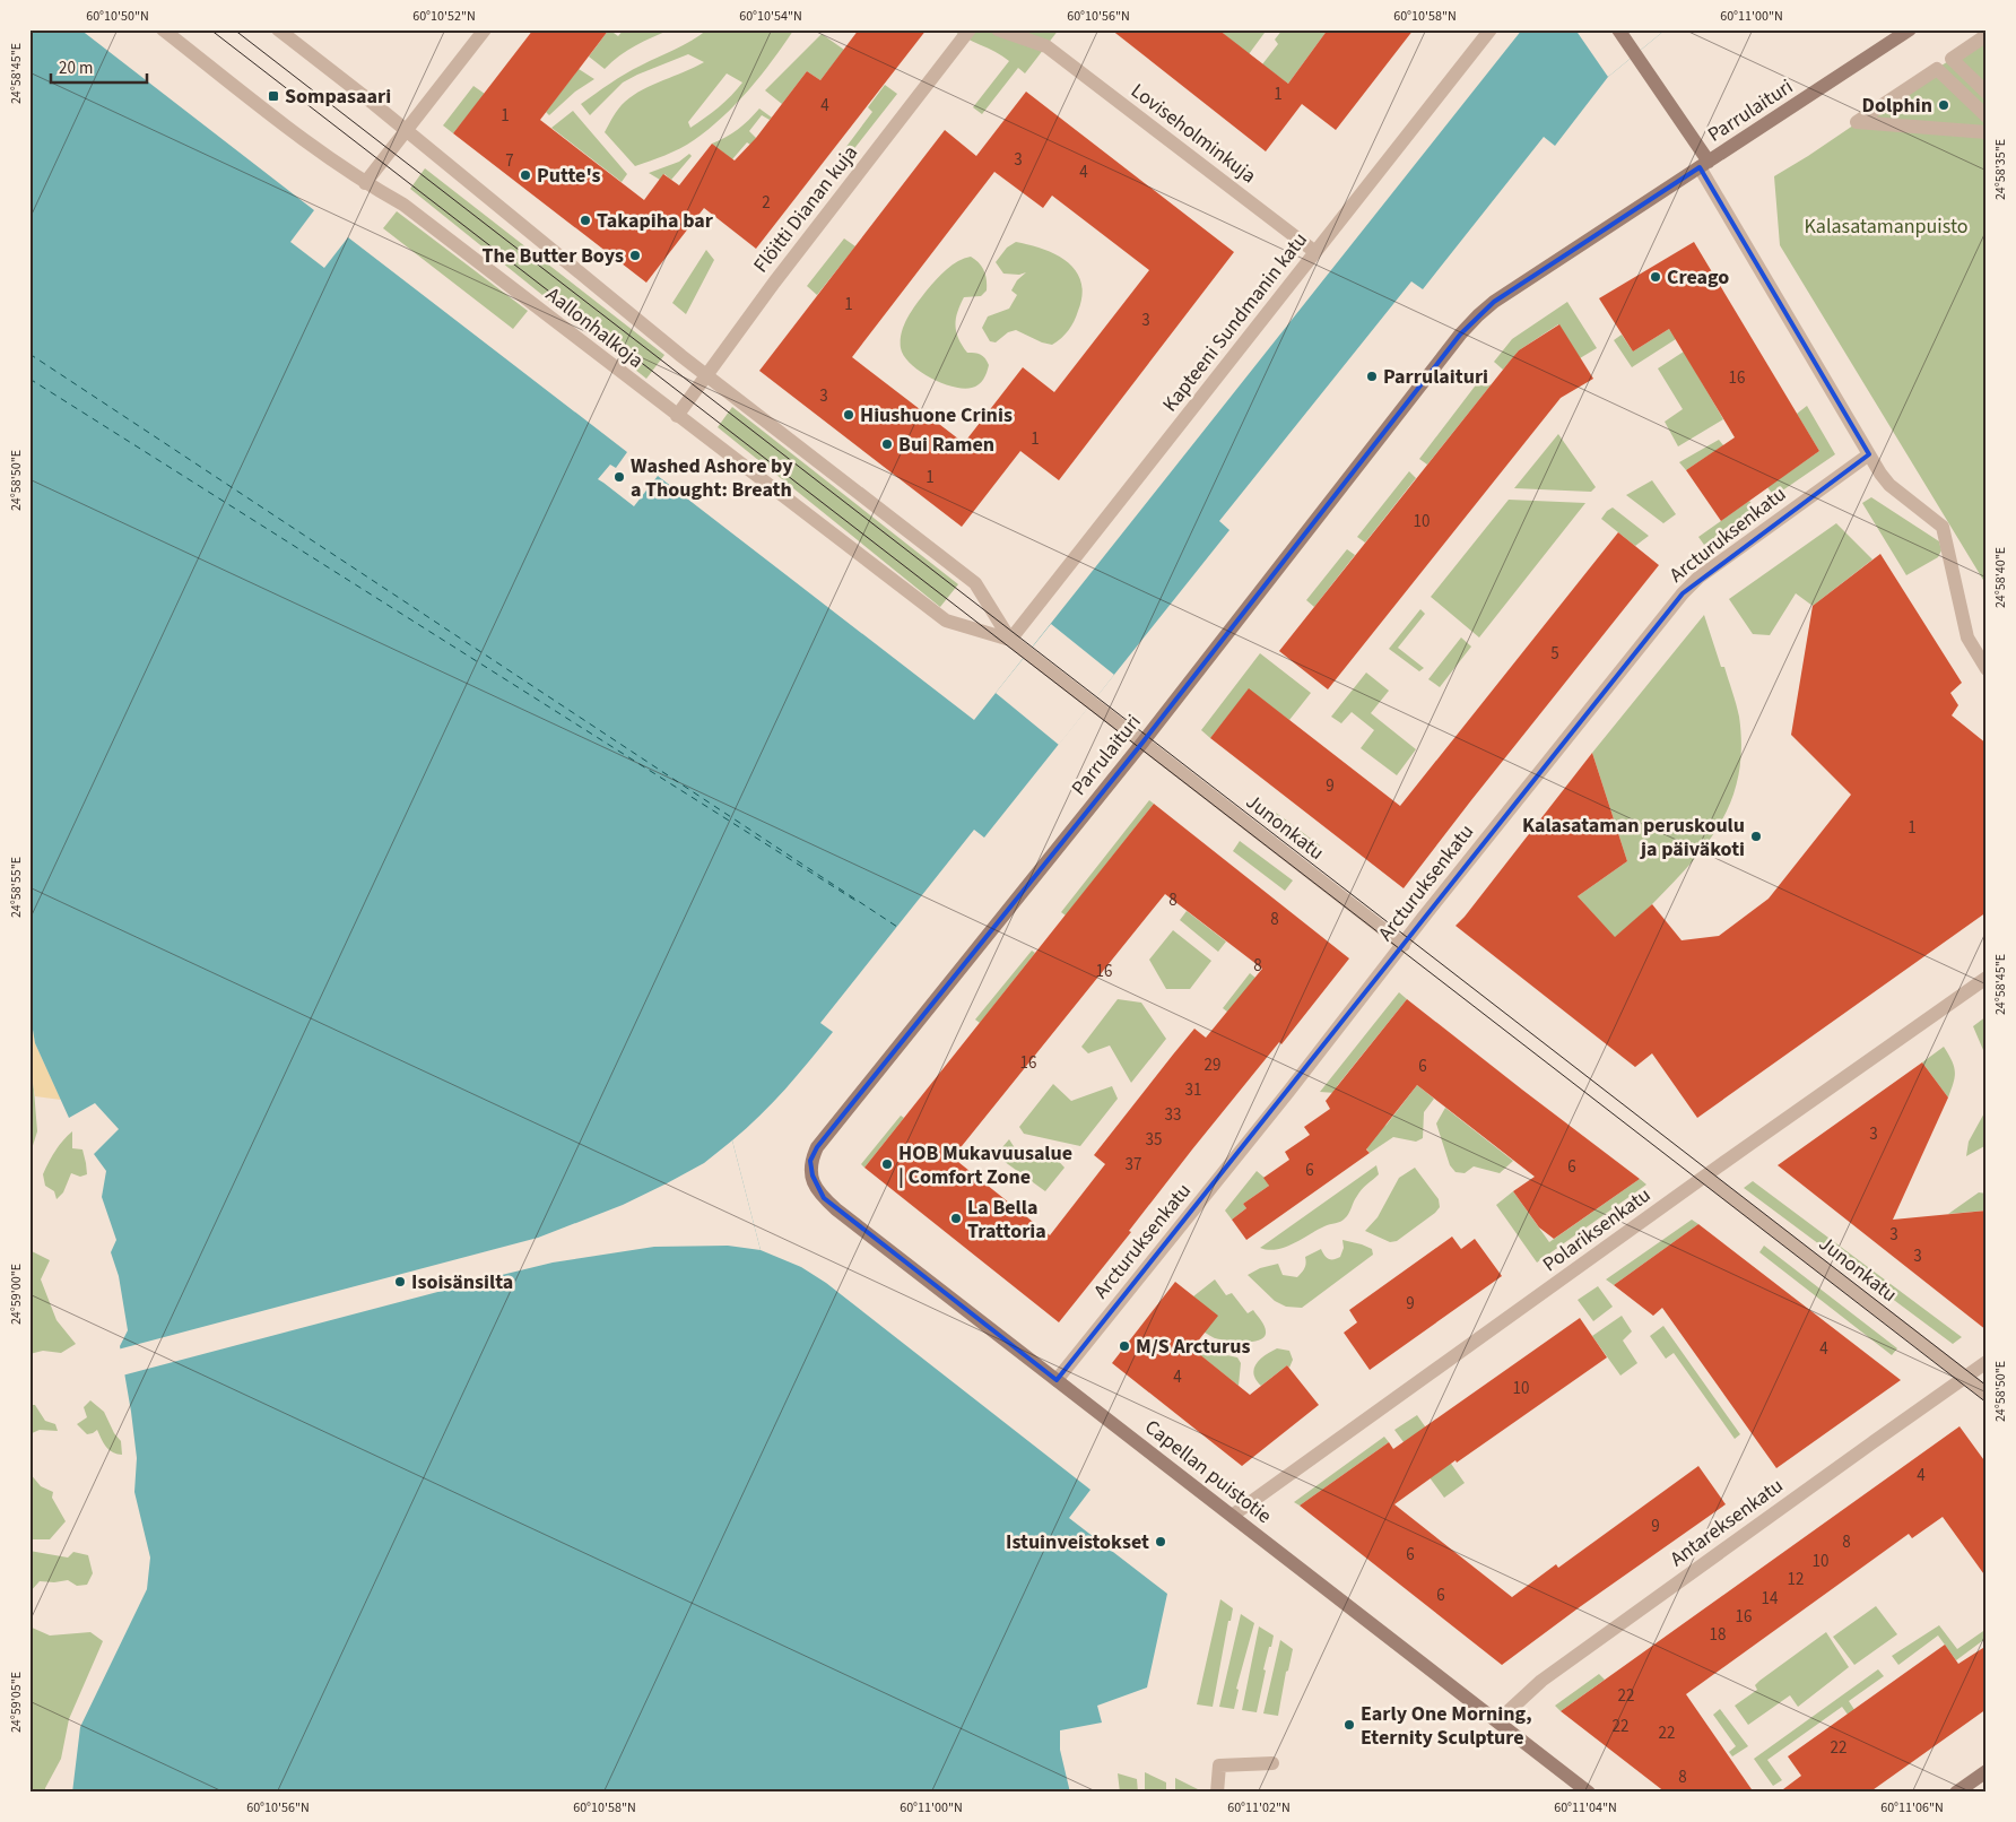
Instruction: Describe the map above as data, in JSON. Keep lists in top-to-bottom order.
{
  "streets": {
    "street": [
      "Parrulaituri",
      "Loviseholminkuja",
      "Flöitti Dianan kuja",
      "Kapteeni Sundmanin katu",
      "Aallonhalkoja",
      "Arcturuksenkatu",
      "Junonkatu",
      "Polariksenkatu",
      "Capellan puistotie",
      "Antareksenkatu"
    ]
  },
  "crossings": [
    ["Parrulaituri", "Aallonhalkoja"],
    ["Parrulaituri", "Junonkatu"],
    ["Parrulaituri", "Capellan puistotie"],
    ["Loviseholminkuja", "Kapteeni Sundmanin katu"],
    ["Flöitti Dianan kuja", "Aallonhalkoja"],
    ["Kapteeni Sundmanin katu", "Aallonhalkoja"],
    ["Aallonhalkoja", "Junonkatu"],
    ["Arcturuksenkatu", "Junonkatu"],
    ["Arcturuksenkatu", "Capellan puistotie"],
    ["Junonkatu", "Polariksenkatu"],
    ["Junonkatu", "Antareksenkatu"],
    ["Polariksenkatu", "Capellan puistotie"],
    ["Capellan puistotie", "Antareksenkatu"]
  ],
  "parks": ["Kalasatamanpuisto"],
  "places": {
    "transit": ["Sompasaari"],
    "other": [
      "Dolphin",
      "Putte's",
      "Takapiha bar",
      "The Butter Boys",
      "Creago",
      "Parrulaituri",
      "Hiushuone Crinis",
      "Bui Ramen",
      "Washed Ashore by a Thought: Breath",
      "Kalasataman peruskoulu ja päiväkoti",
      "HOB Mukavuusalue | Comfort Zone",
      "La Bella Trattoria",
      "Isoisänsilta",
      "M/S Arcturus",
      "Istuinveistokset",
      "Early One Morning, Eternity Sculpture"
    ]
  },
  "house_numbers": [
    "1",
    "4",
    "1",
    "3",
    "7",
    "4",
    "2",
    "1",
    "3",
    "16",
    "3",
    "1",
    "1",
    "10",
    "5",
    "9",
    "1",
    "8",
    "8",
    "8",
    "16",
    "16",
    "29",
    "6",
    "31",
    "33",
    "3",
    "35",
    "37",
    "6",
    "6",
    "3",
    "3",
    "9",
    "4",
    "4",
    "10",
    "4",
    "9",
    "8",
    "6",
    "10",
    "12",
    "6",
    "14",
    "16",
    "18",
    "22",
    "22",
    "22",
    "22",
    "8"
  ],
  "scale_bar": "20 m",
  "coordinates": [
    "60°10'50\"N",
    "60°10'52\"N",
    "60°10'54\"N",
    "60°10'56\"N",
    "60°10'58\"N",
    "60°11'00\"N",
    "24°58'45\"E",
    "24°58'35\"E",
    "24°58'50\"E",
    "24°58'40\"E",
    "24°58'55\"E",
    "24°59'00\"E",
    "24°59'05\"E",
    "60°11'02\"N",
    "60°11'04\"N",
    "60°11'06\"N"
  ]
}
